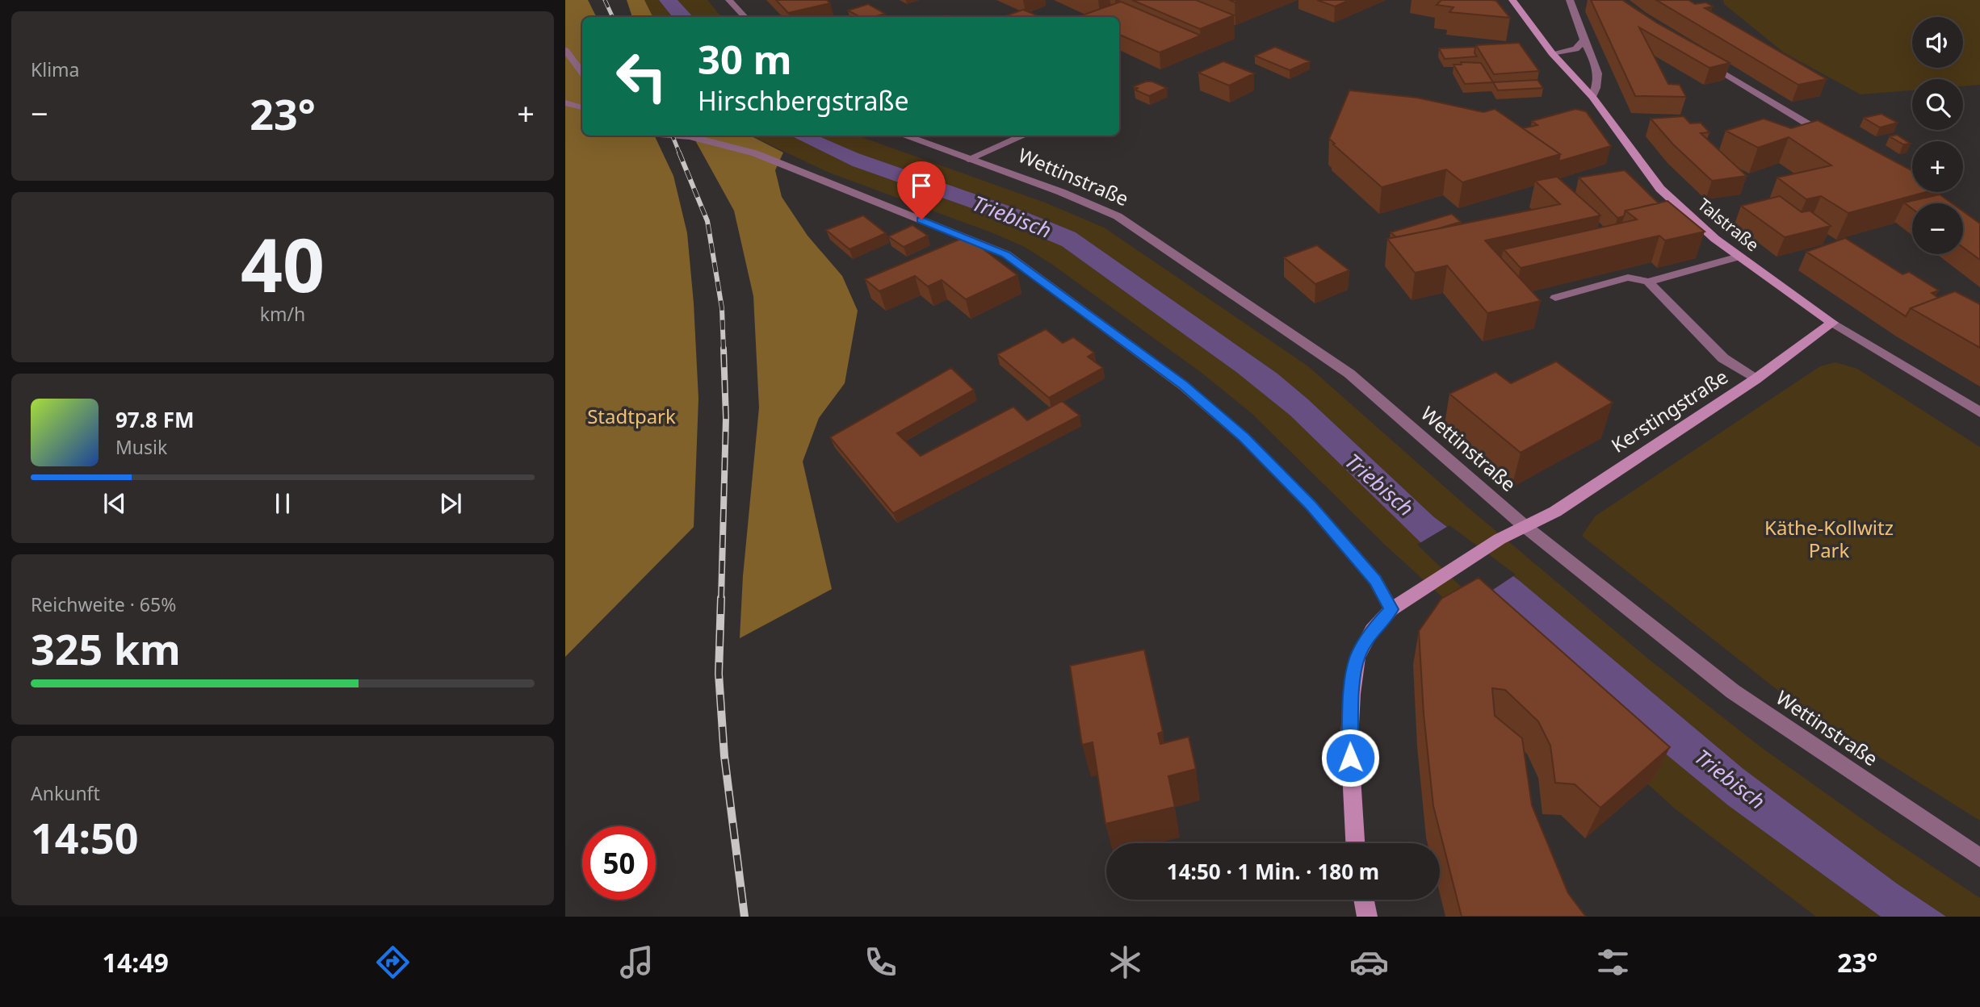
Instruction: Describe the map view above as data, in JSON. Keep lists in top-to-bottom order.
{
  "streets": {
    "main road": ["Talstraße", "Kerstingstraße"],
    "street": ["Wettinstraße"]
  },
  "crossings": [
    ["Wettinstraße", "Kerstingstraße"],
    ["Talstraße", "Kerstingstraße"]
  ],
  "water": ["Triebisch"],
  "parks": ["Stadtpark", "Käthe-Kollwitz Park"],
  "page": {
    "tile": [
      "Klima",
      ["40", "km/h"],
      ["Reichweite · 65%", "325 km"],
      ["Ankunft", "14:50"]
    ],
    "map_buttons": ["+", "−"],
    "turn": ["30 m", "Hirschbergstraße"],
    "heat": ["−", "23°", "+"],
    "song": ["97.8 FM", "Musik"],
    "limit": "50",
    "trip": "14:50 · 1 Min. · 180 m",
    "tabs": ["14:49", "23°"]
  }
}
